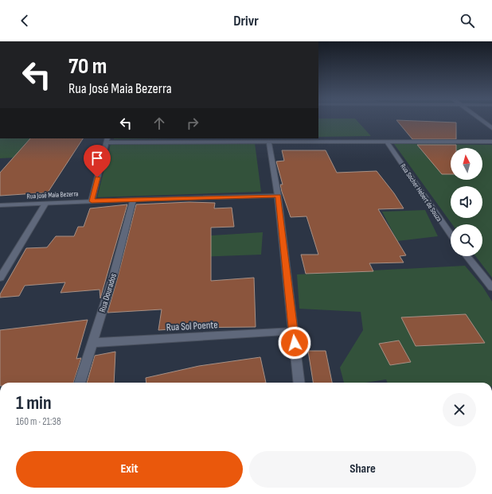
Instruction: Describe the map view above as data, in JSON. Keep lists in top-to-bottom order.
{
  "streets": {
    "street": [
      "Rua Socher Hebert de Souza",
      "Rua José Maia Bezerra",
      "Rua Dourados",
      "Rua Sol Poente"
    ]
  },
  "crossings": [
    ["Rua José Maia Bezerra", "Rua Dourados"],
    ["Rua Dourados", "Rua Sol Poente"]
  ],
  "north": "top",
  "page": {
    "header": "Drivr",
    "turn": ["70 m", "Rua José Maia Bezerra"],
    "heading": ["1 min", "160 m · 21:38"],
    "buttons": ["Exit", "Share"]
  }
}
